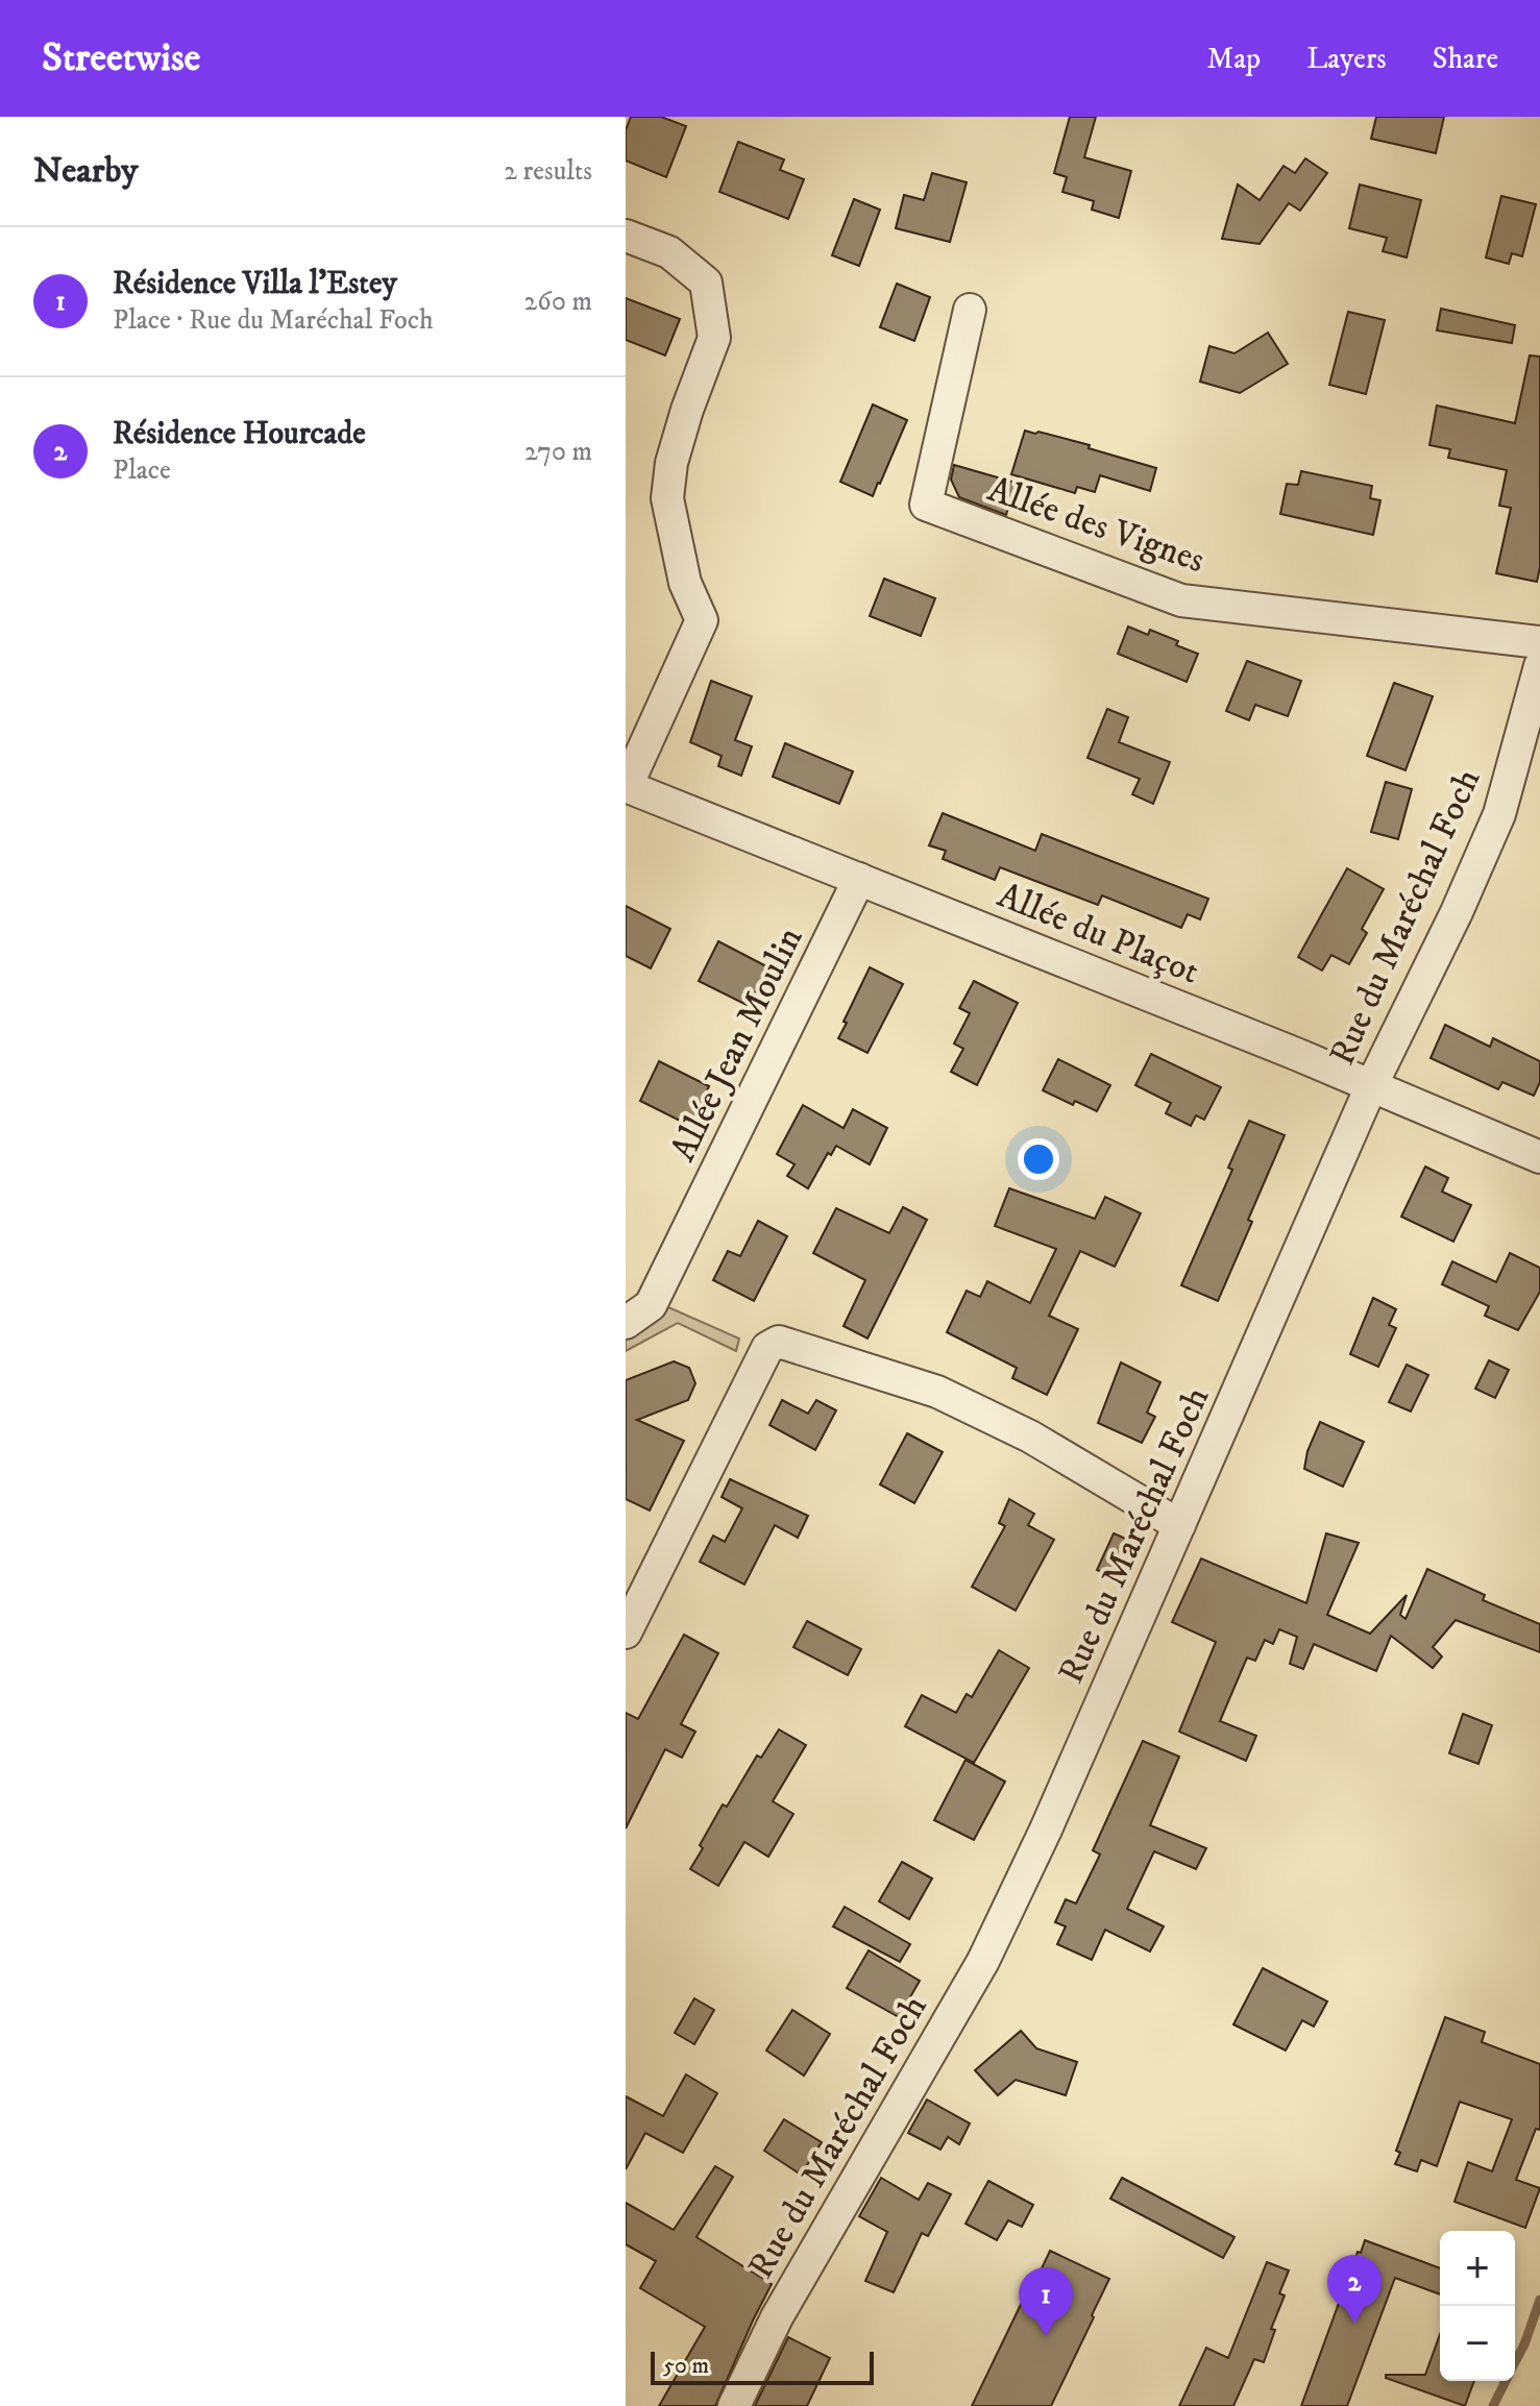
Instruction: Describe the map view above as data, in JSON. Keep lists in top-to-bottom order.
{
  "streets": {
    "street": [
      "Allée des Vignes",
      "Rue du Maréchal Foch",
      "Allée du Plaçot",
      "Allée Jean Moulin"
    ]
  },
  "crossings": [
    ["Rue du Maréchal Foch", "Allée du Plaçot"],
    ["Allée du Plaçot", "Allée Jean Moulin"]
  ],
  "scale_bar": "50 m",
  "page": {
    "header": "Streetwise",
    "nav": ["Map", "Layers", "Share"],
    "heading": ["Nearby", "2 results"],
    "list": [
      {
        "mark": "1",
        "name": "Résidence Villa l'Estey",
        "note": "Place · Rue du Maréchal Foch",
        "value": "260 m"
      },
      {
        "mark": "2",
        "name": "Résidence Hourcade",
        "note": "Place",
        "value": "270 m"
      }
    ],
    "map_buttons": ["+", "−"],
    "pins": ["2", "1"],
    "scale": "50 m"
  }
}
